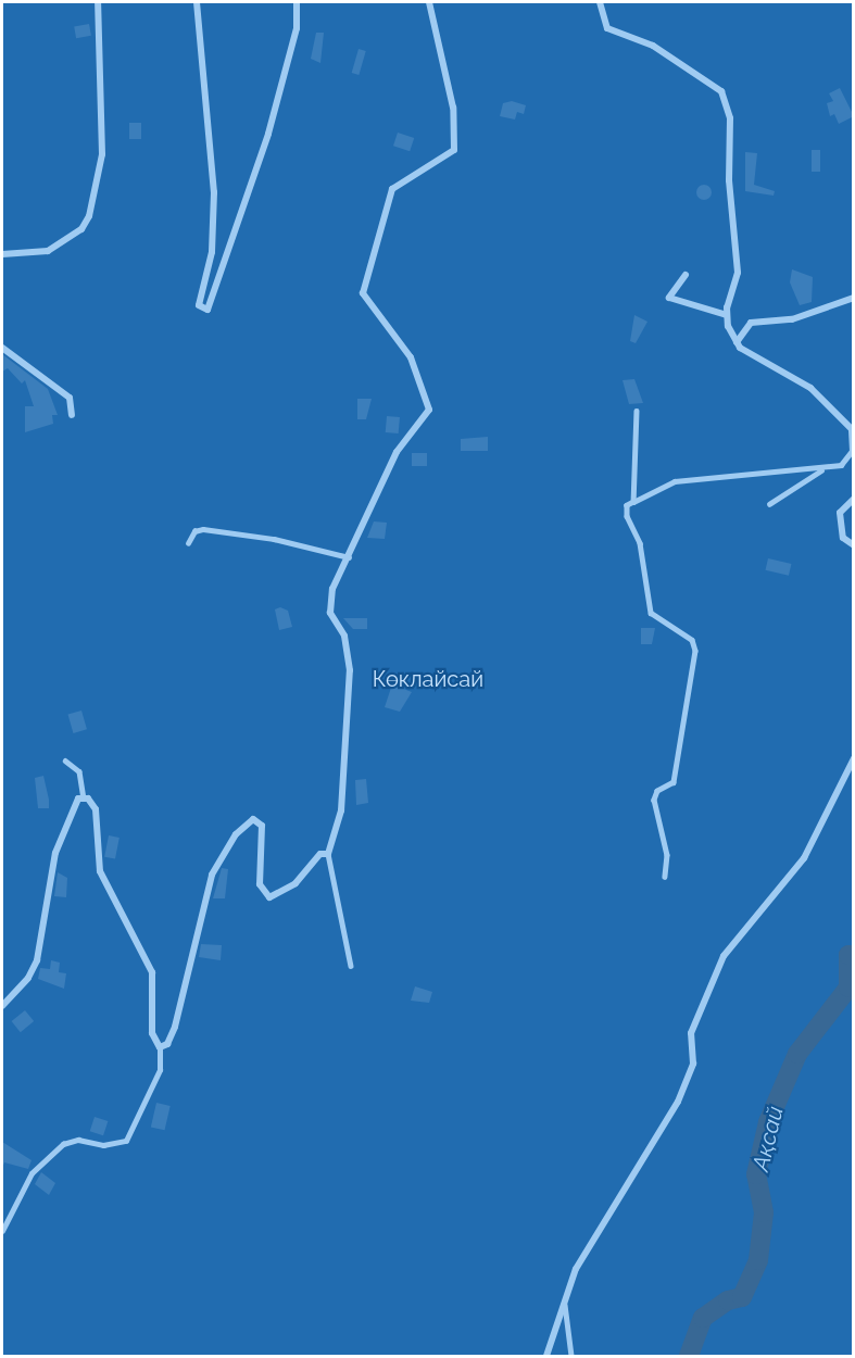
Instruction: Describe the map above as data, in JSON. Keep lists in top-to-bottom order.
{
  "water": ["Ақсай"],
  "parks": ["Көклайсай"]
}
